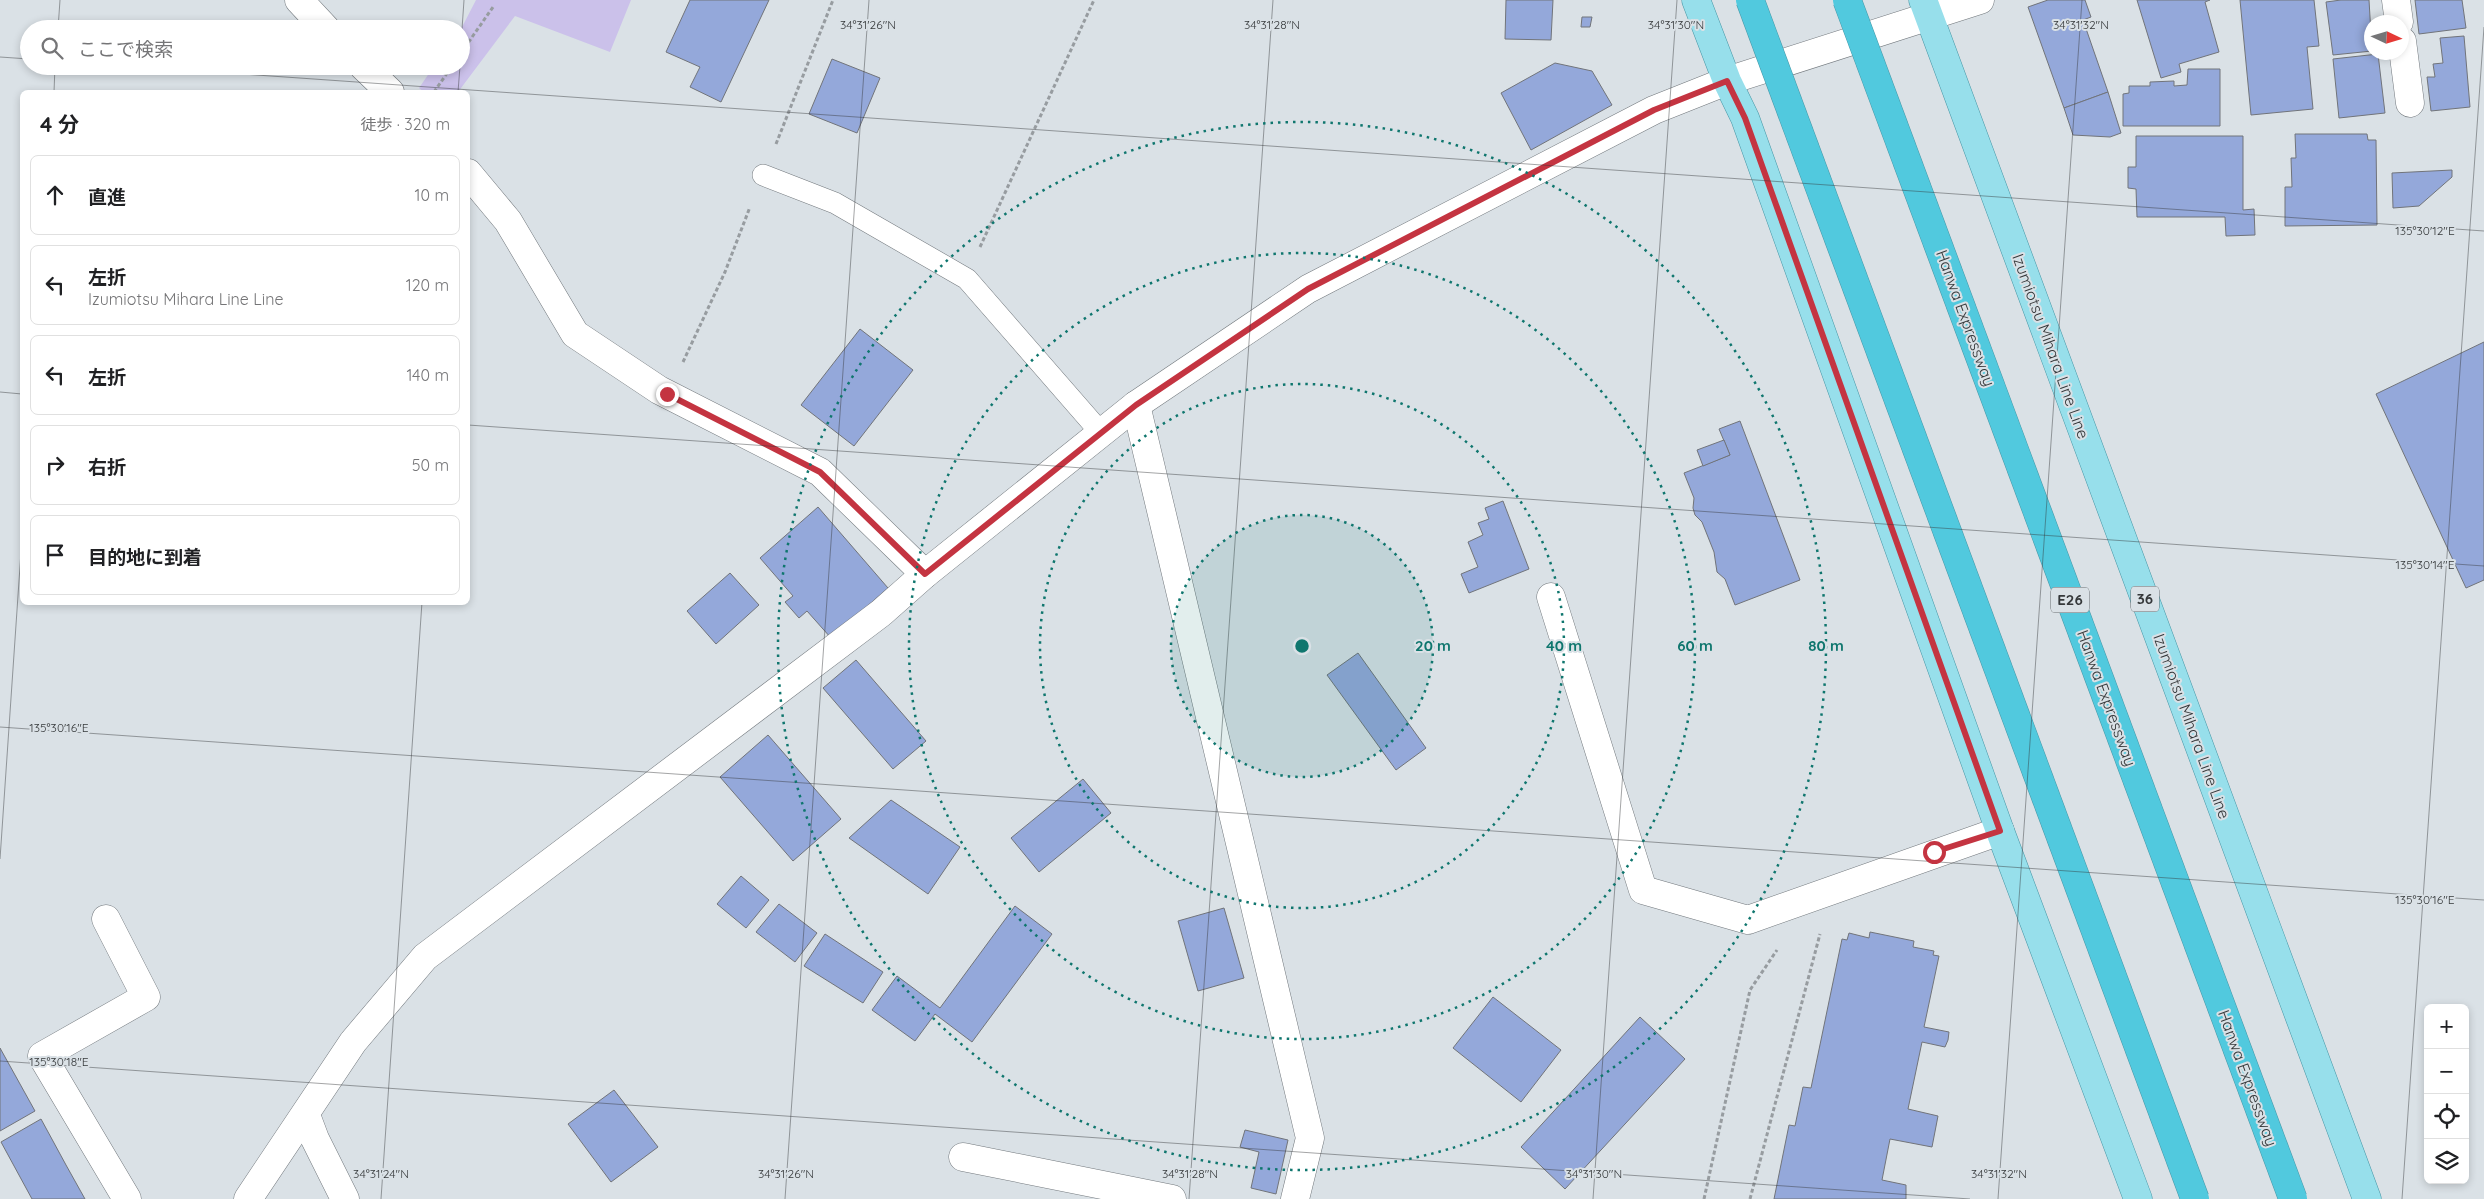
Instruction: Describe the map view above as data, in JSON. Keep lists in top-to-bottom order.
{
  "streets": {
    "highway": ["Hanwa Expressway", "E26"],
    "main road": ["Izumiotsu Mihara Line Line", "36"]
  },
  "north": "right",
  "page": {
    "search": "ここで検索",
    "heading": ["4 分", "徒歩 · 320 m"],
    "list": [
      ["直進", "10 m"],
      ["左折", "Izumiotsu Mihara Line Line", "120 m"],
      ["左折", "140 m"],
      ["右折", "50 m"],
      "目的地に到着"
    ],
    "map_buttons": ["+", "−"]
  },
  "coordinates": [
    "34°31'26\"N",
    "34°31'28\"N",
    "34°31'30\"N",
    "34°31'32\"N",
    "135°30'12\"E",
    "135°30'14\"E",
    "135°30'16\"E",
    "135°30'18\"E",
    "34°31'24\"N"
  ],
  "rings": [
    "20 m",
    "40 m",
    "60 m",
    "80 m"
  ]
}
